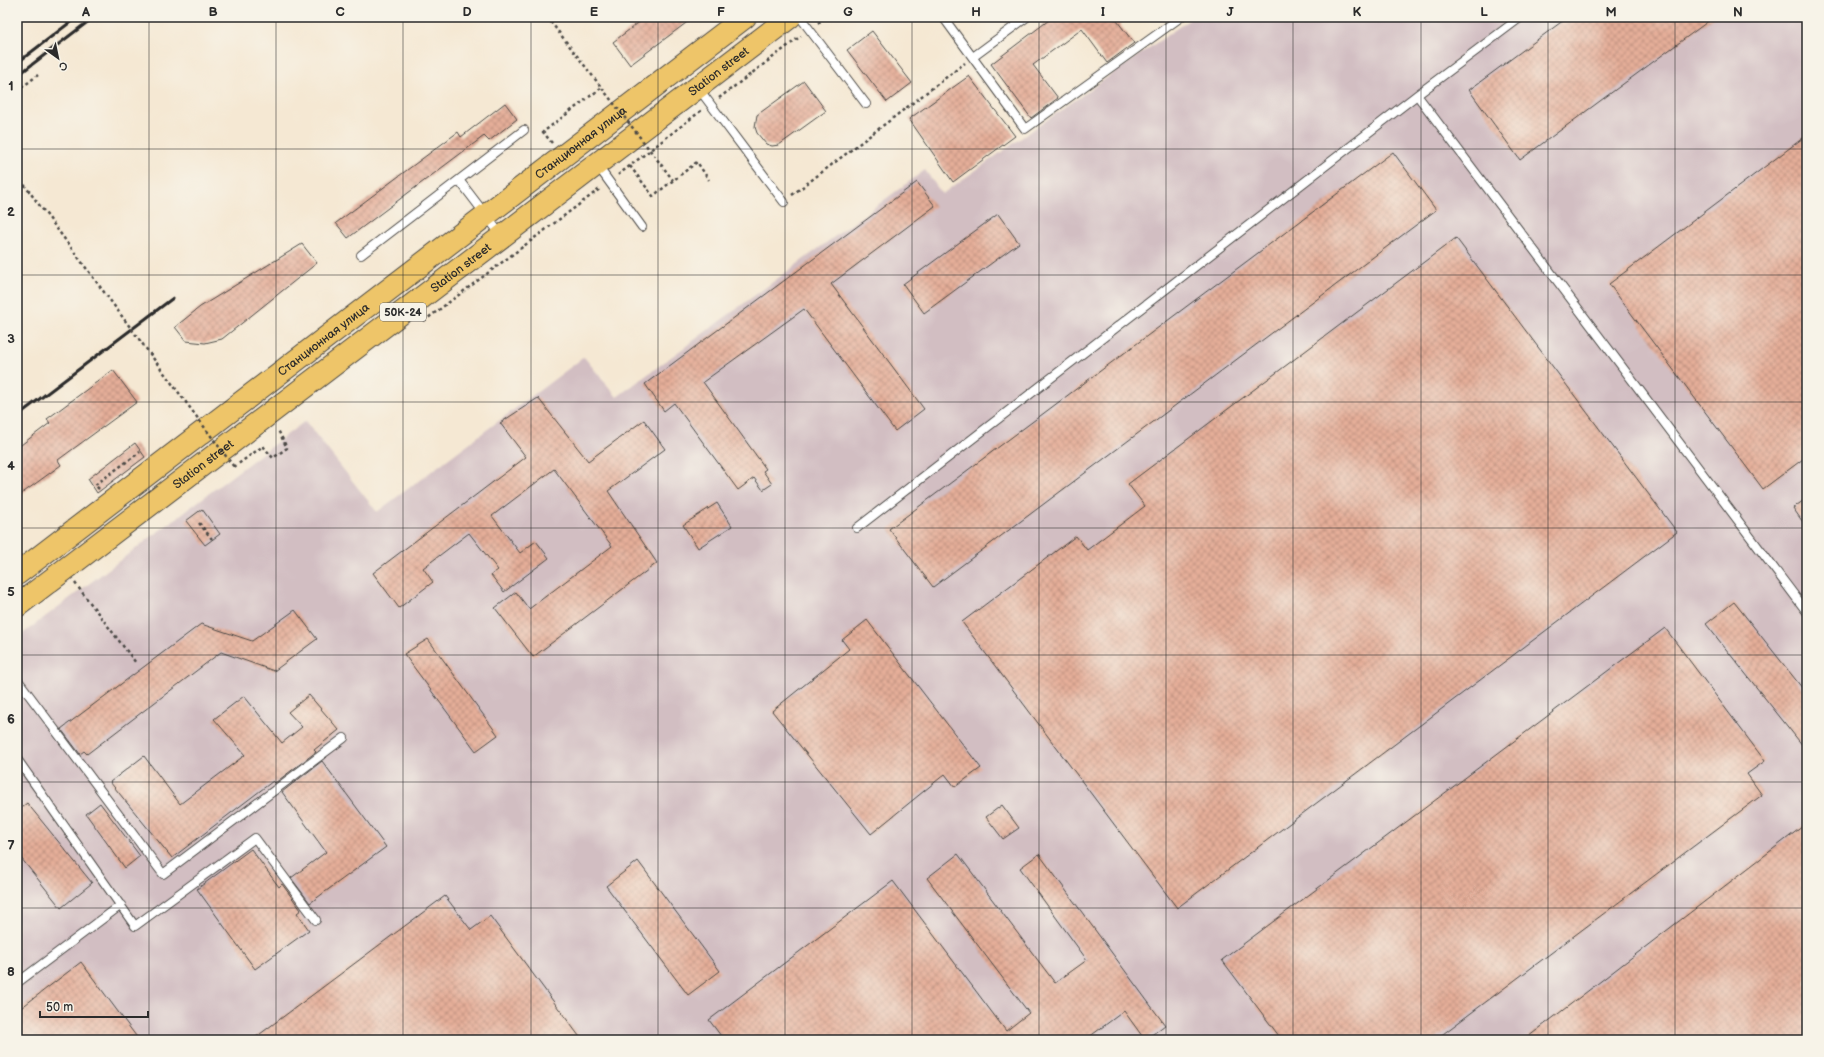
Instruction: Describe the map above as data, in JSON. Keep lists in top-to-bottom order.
{
  "streets": {
    "main road": ["Station street", "Станционная улица", "50К-24"]
  },
  "scale_bar": "50 m",
  "north": "bottom right",
  "grid": {
    "columns": [
      "A",
      "B",
      "C",
      "D",
      "E",
      "F",
      "G",
      "H",
      "I",
      "J",
      "K",
      "L",
      "M",
      "N"
    ],
    "rows": [
      "1",
      "2",
      "3",
      "4",
      "5",
      "6",
      "7",
      "8"
    ]
  }
}
